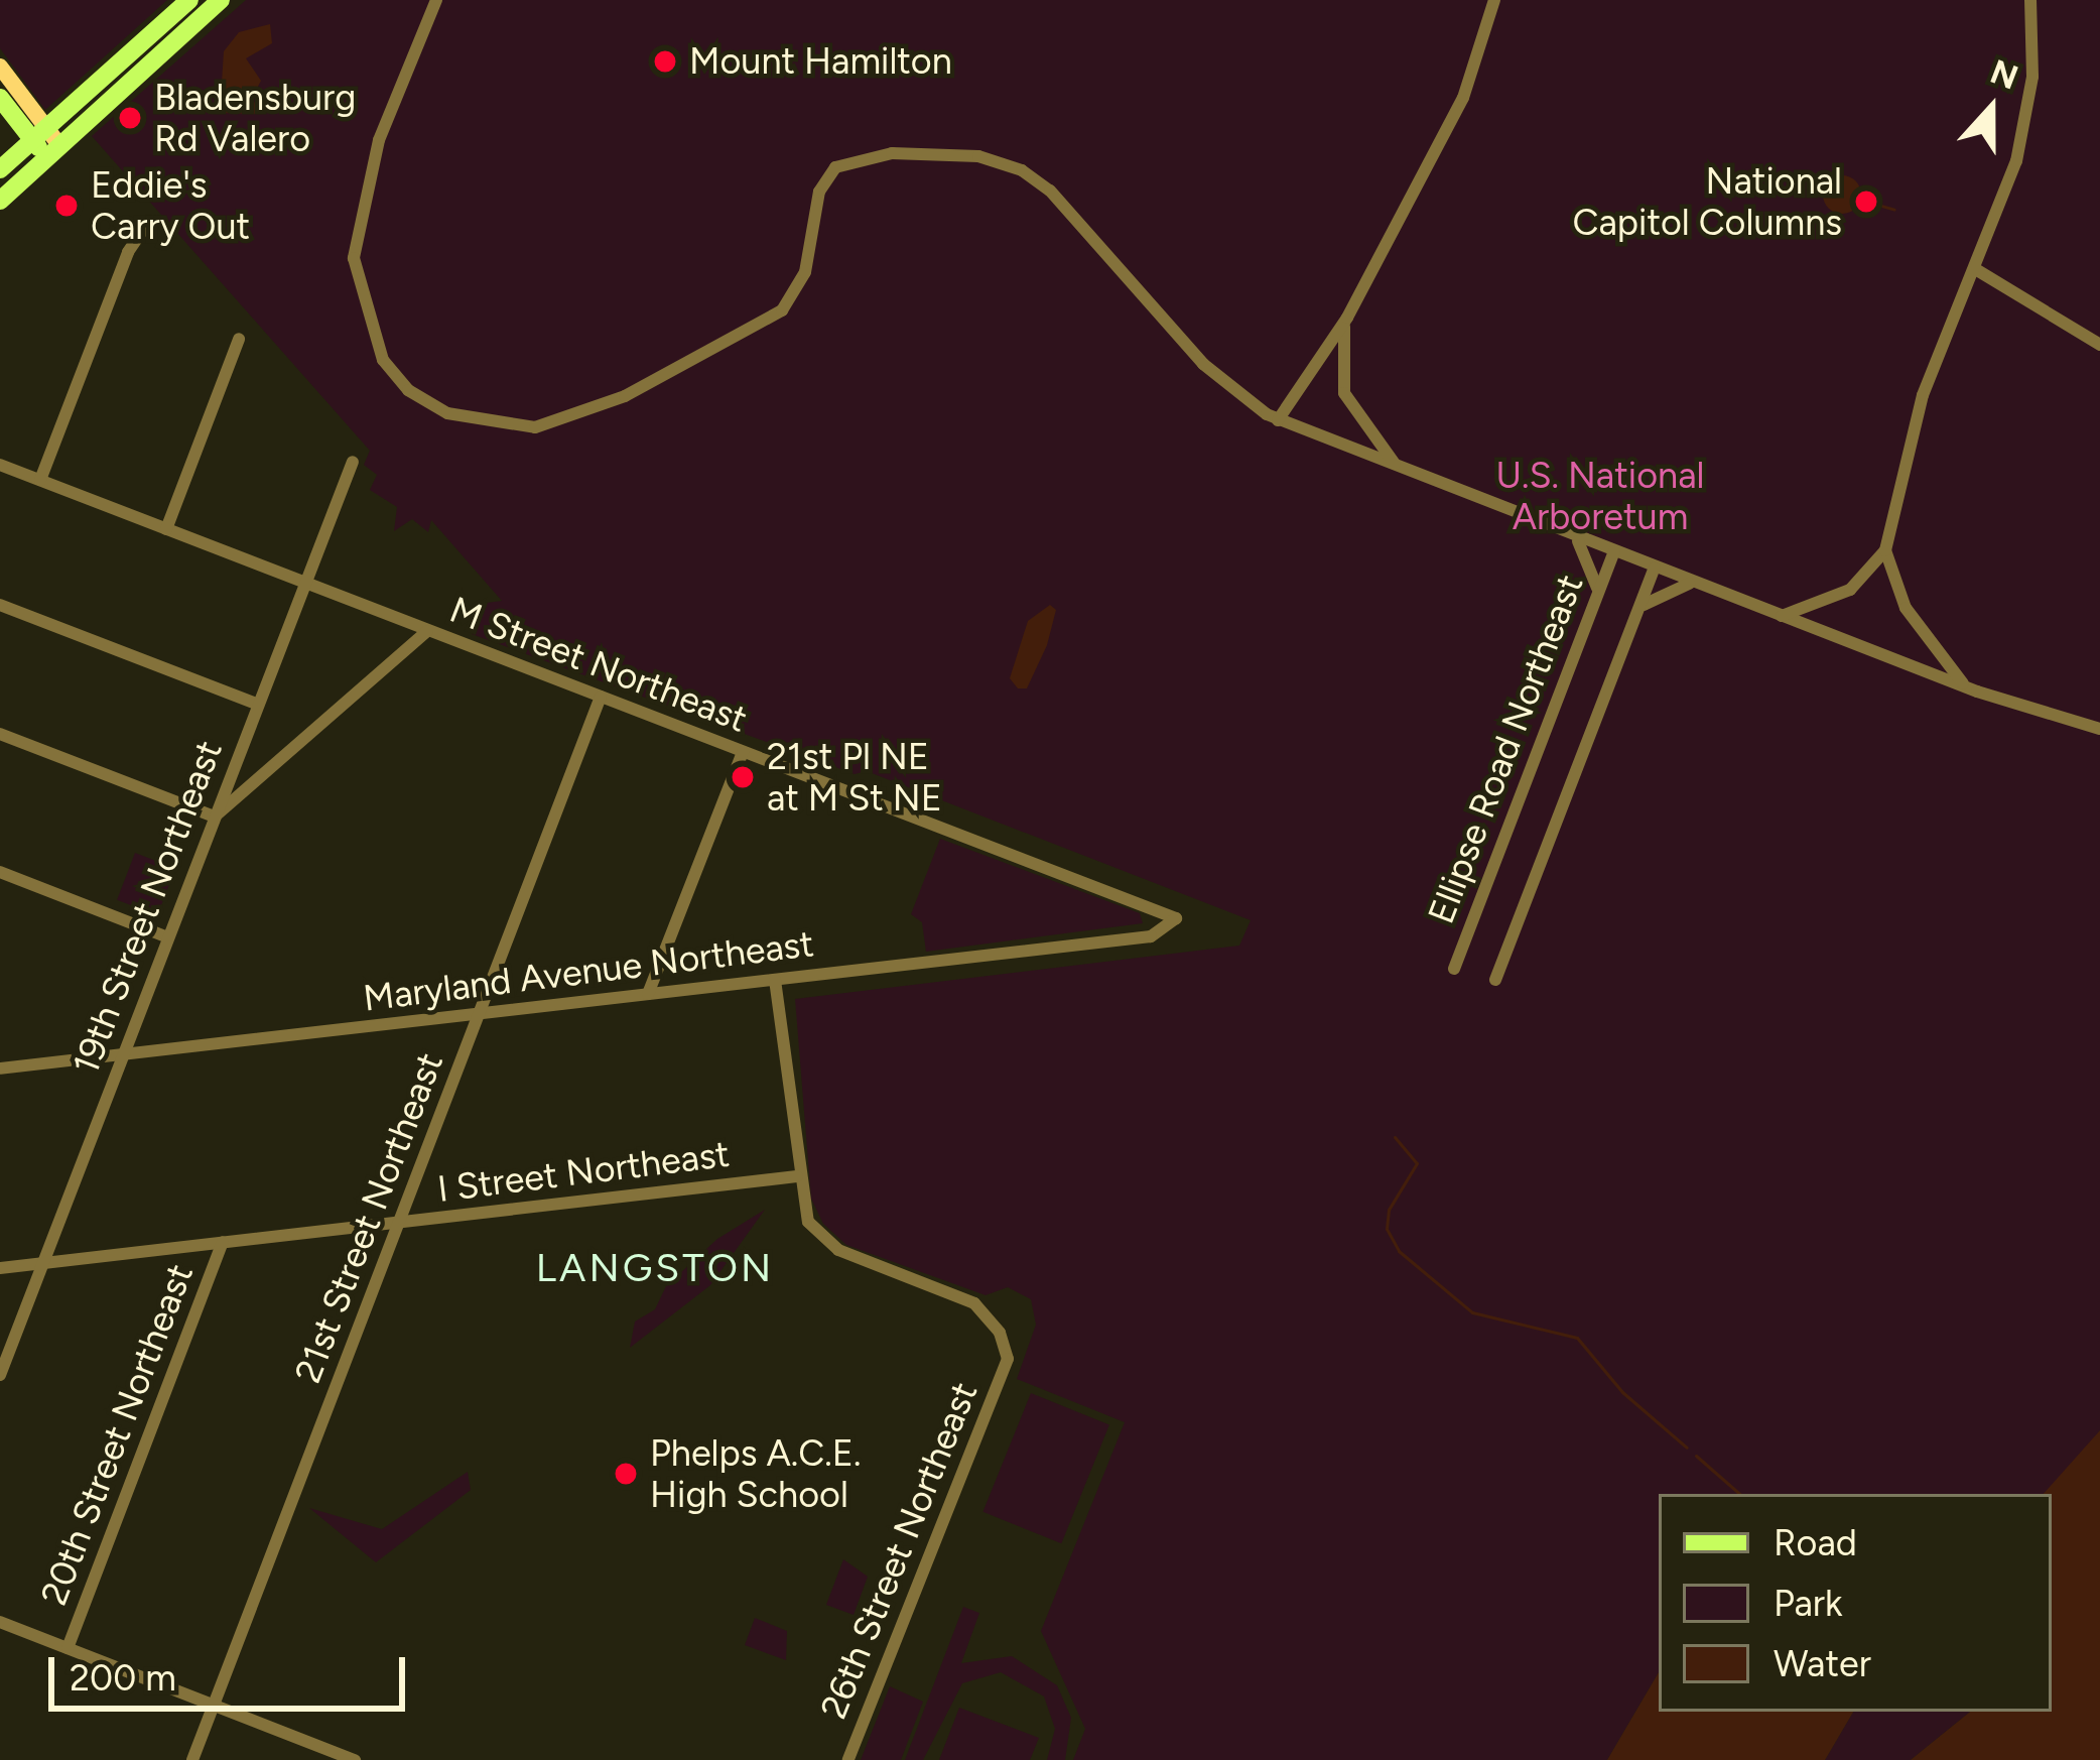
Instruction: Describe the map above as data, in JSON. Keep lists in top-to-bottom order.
{
  "streets": {
    "street": [
      "M Street Northeast",
      "Ellipse Road Northeast",
      "19th Street Northeast",
      "Maryland Avenue Northeast",
      "I Street Northeast",
      "21st Street Northeast",
      "20th Street Northeast",
      "26th Street Northeast"
    ]
  },
  "crossings": [
    ["M Street Northeast", "19th Street Northeast"],
    ["M Street Northeast", "Maryland Avenue Northeast"],
    ["M Street Northeast", "21st Street Northeast"],
    ["19th Street Northeast", "Maryland Avenue Northeast"],
    ["19th Street Northeast", "I Street Northeast"],
    ["Maryland Avenue Northeast", "21st Street Northeast"],
    ["I Street Northeast", "21st Street Northeast"],
    ["I Street Northeast", "20th Street Northeast"],
    ["I Street Northeast", "26th Street Northeast"]
  ],
  "districts": ["LANGSTON"],
  "parks": ["U.S. National Arboretum"],
  "places": [
    "Mount Hamilton",
    "Bladensburg Rd Valero",
    "National Capitol Columns",
    "Eddie's Carry Out",
    "21st Pl NE at M St NE",
    "Phelps A.C.E. High School"
  ],
  "legend": ["Road", "Park", "Water"],
  "scale_bar": "200 m",
  "north": "top"
}
